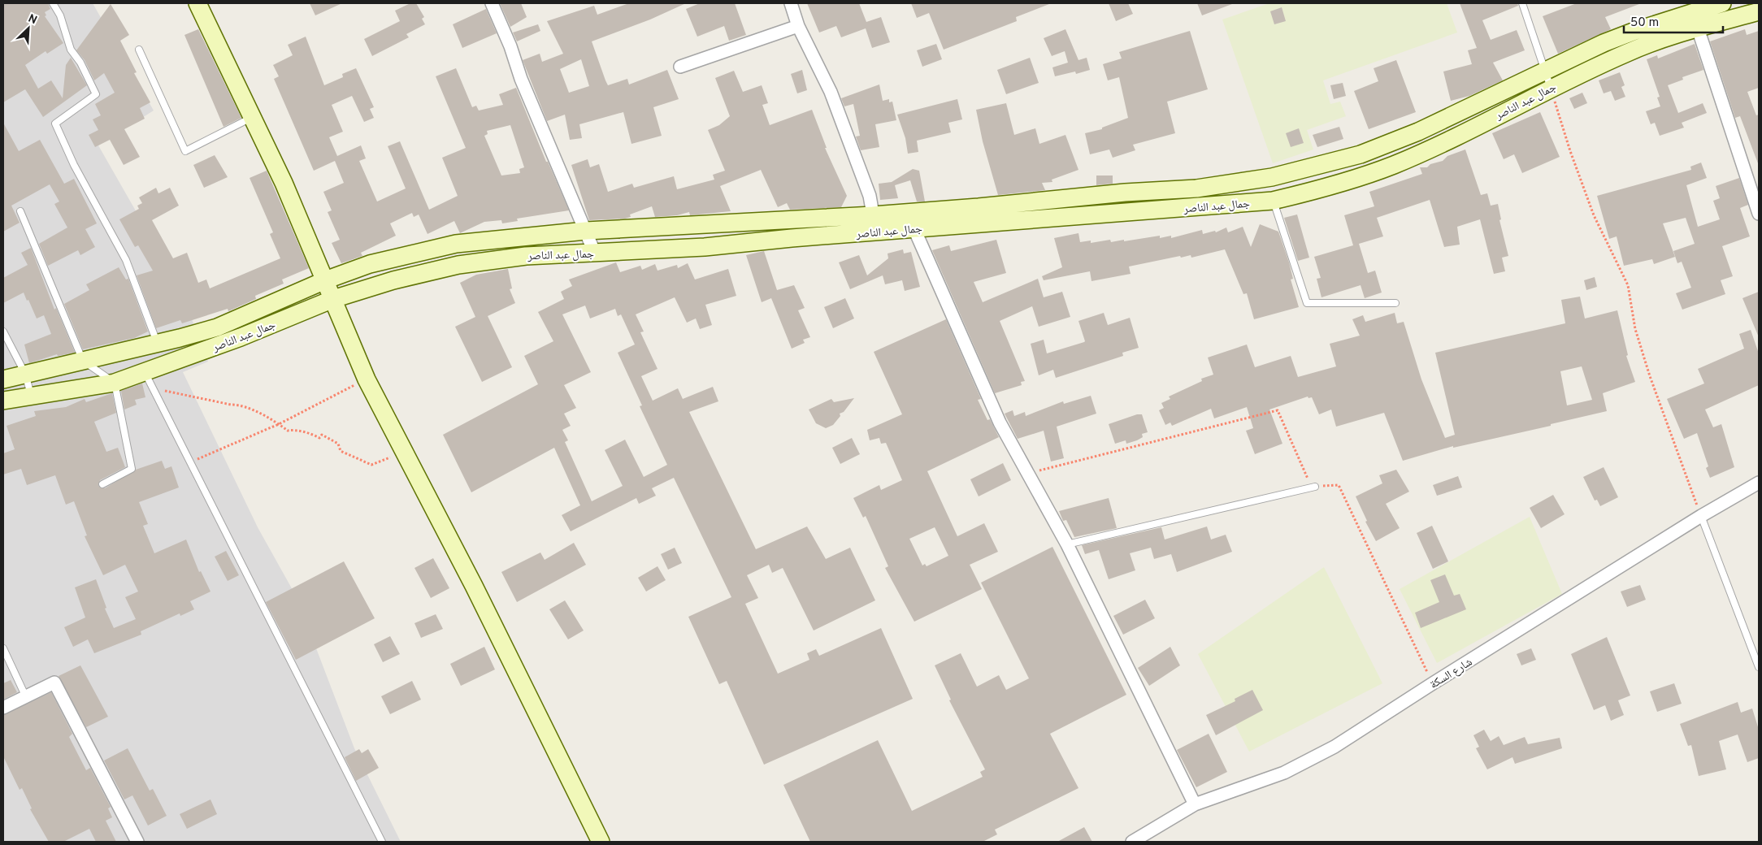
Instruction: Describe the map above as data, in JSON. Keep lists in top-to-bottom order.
{
  "streets": {
    "main road": ["جمال عبد الناصر"],
    "street": ["شارع السكة"]
  },
  "scale_bar": "50 m",
  "north": "top right"
}
